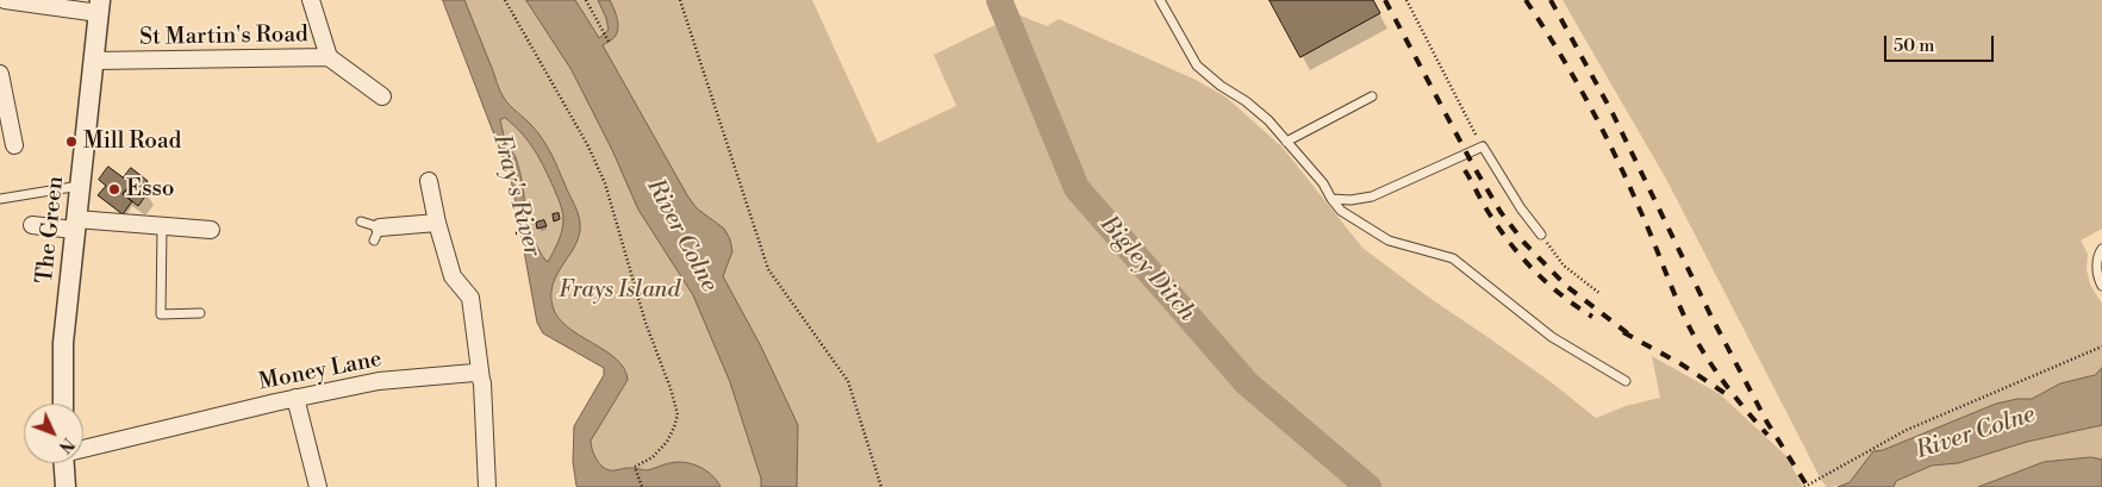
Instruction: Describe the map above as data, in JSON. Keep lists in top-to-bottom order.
{
  "streets": {
    "street": ["St Martin's Road", "The Green", "Money Lane"]
  },
  "crossings": [
    ["St Martin's Road", "The Green"]
  ],
  "water": ["Fray's River", "River Colne", "Bigley Ditch"],
  "parks": ["Frays Island"],
  "places": ["Mill Road", "Esso"],
  "scale_bar": "50 m",
  "north": "bottom right"
}
